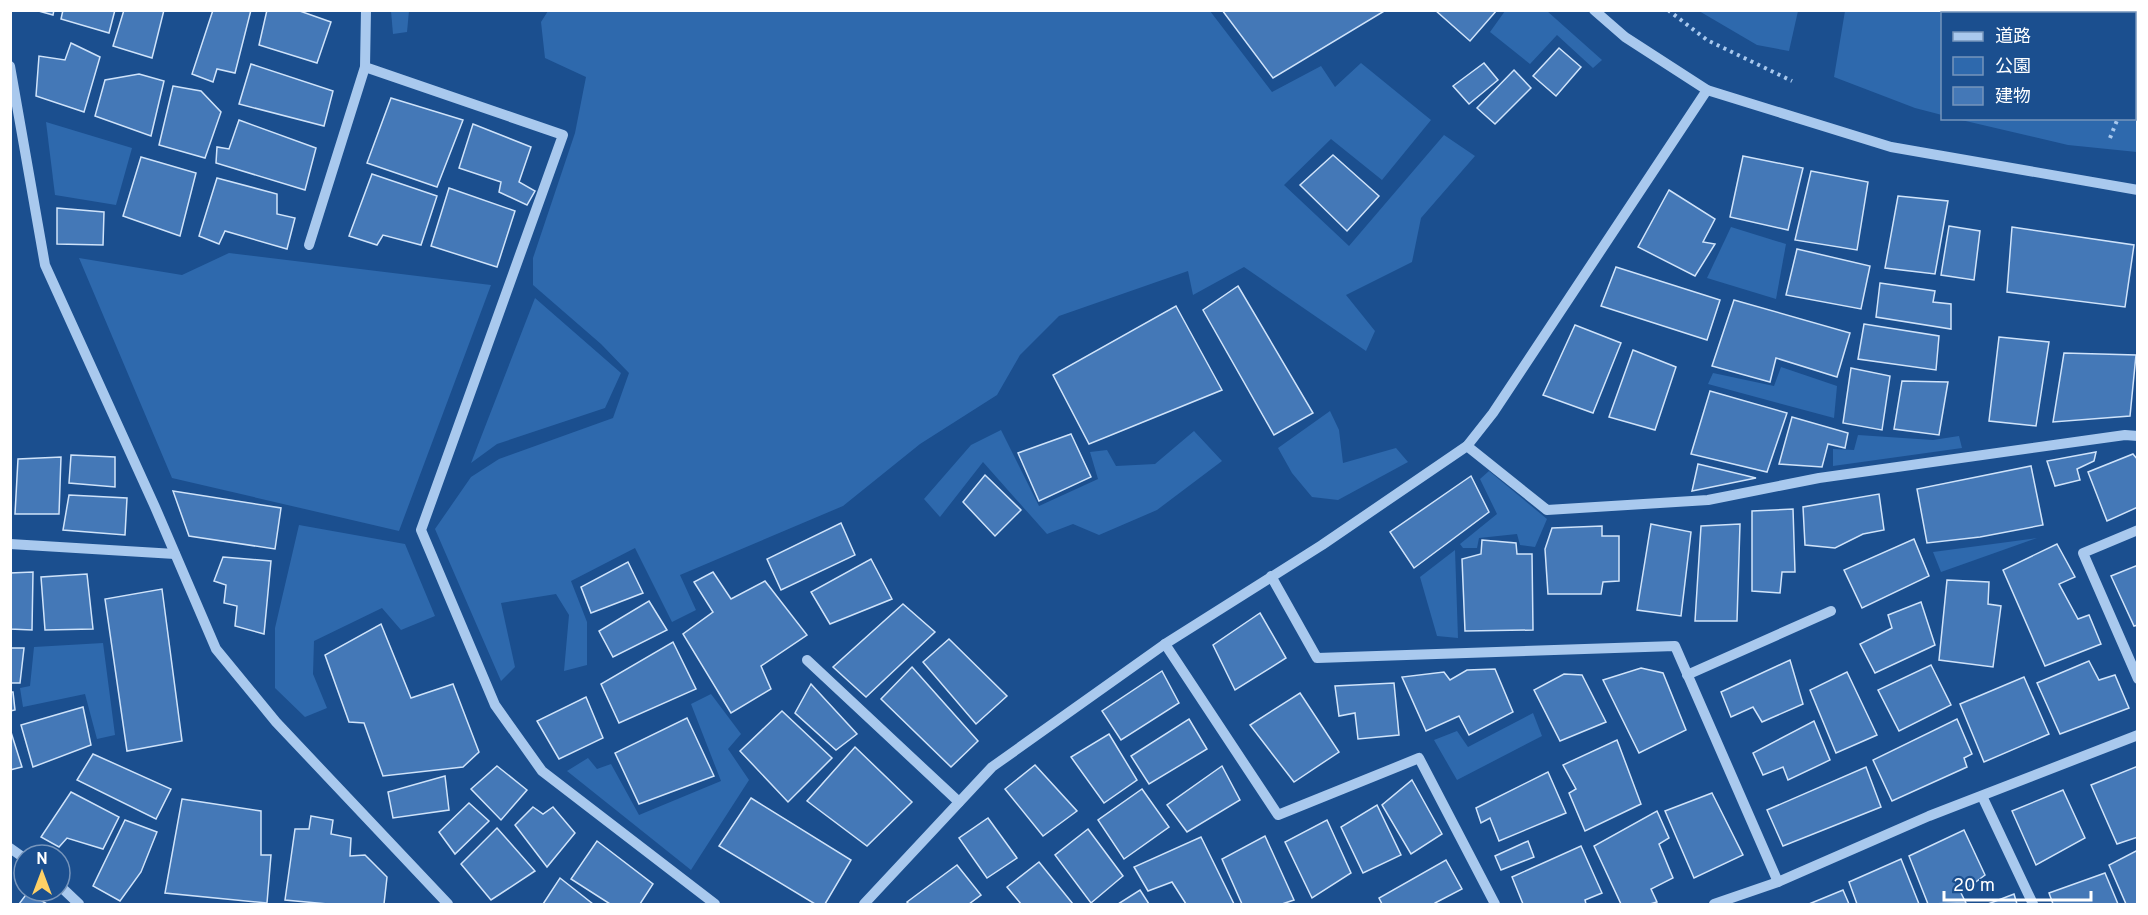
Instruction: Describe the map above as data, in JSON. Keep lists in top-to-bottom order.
{
  "legend": ["道路", "公園", "建物"],
  "scale_bar": "20 m",
  "north": "top"
}
